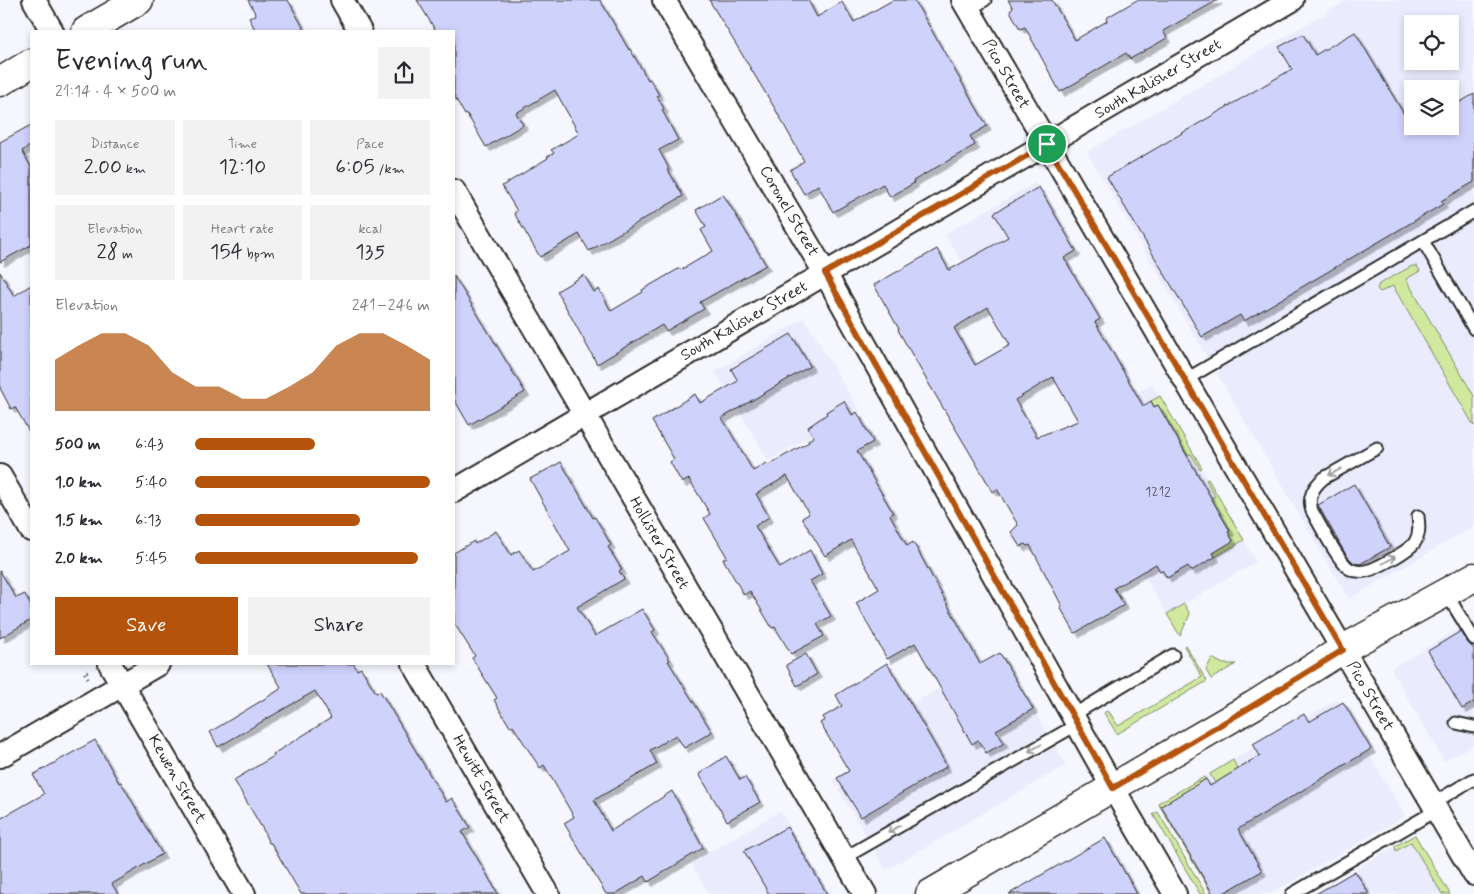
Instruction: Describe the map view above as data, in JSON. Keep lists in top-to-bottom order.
{
  "streets": {
    "street": [
      "Pico Street",
      "South Kalisher Street",
      "Coronel Street",
      "Hollister Street",
      "Kewen Street",
      "Hewitt Street"
    ]
  },
  "crossings": [
    ["Pico Street", "South Kalisher Street"],
    ["South Kalisher Street", "Coronel Street"],
    ["South Kalisher Street", "Hollister Street"]
  ],
  "house_numbers": ["1212"],
  "page": {
    "heading": ["Evening run", "21:14 · 4 × 500 m"],
    "stats": [
      ["Distance", "2.00 km"],
      ["Time", "12:10"],
      ["Pace", "6:05 /km"],
      ["Elevation", "28 m"],
      ["Heart rate", "154 bpm"],
      ["kcal", "135"]
    ],
    "chart": ["Elevation", "241–246 m"],
    "list": [
      {
        "name": "500 m",
        "note": "6:43"
      },
      {
        "name": "1.0 km",
        "note": "5:40"
      },
      {
        "name": "1.5 km",
        "note": "6:13"
      },
      {
        "name": "2.0 km",
        "note": "5:45"
      }
    ],
    "buttons": ["Save", "Share"]
  }
}
